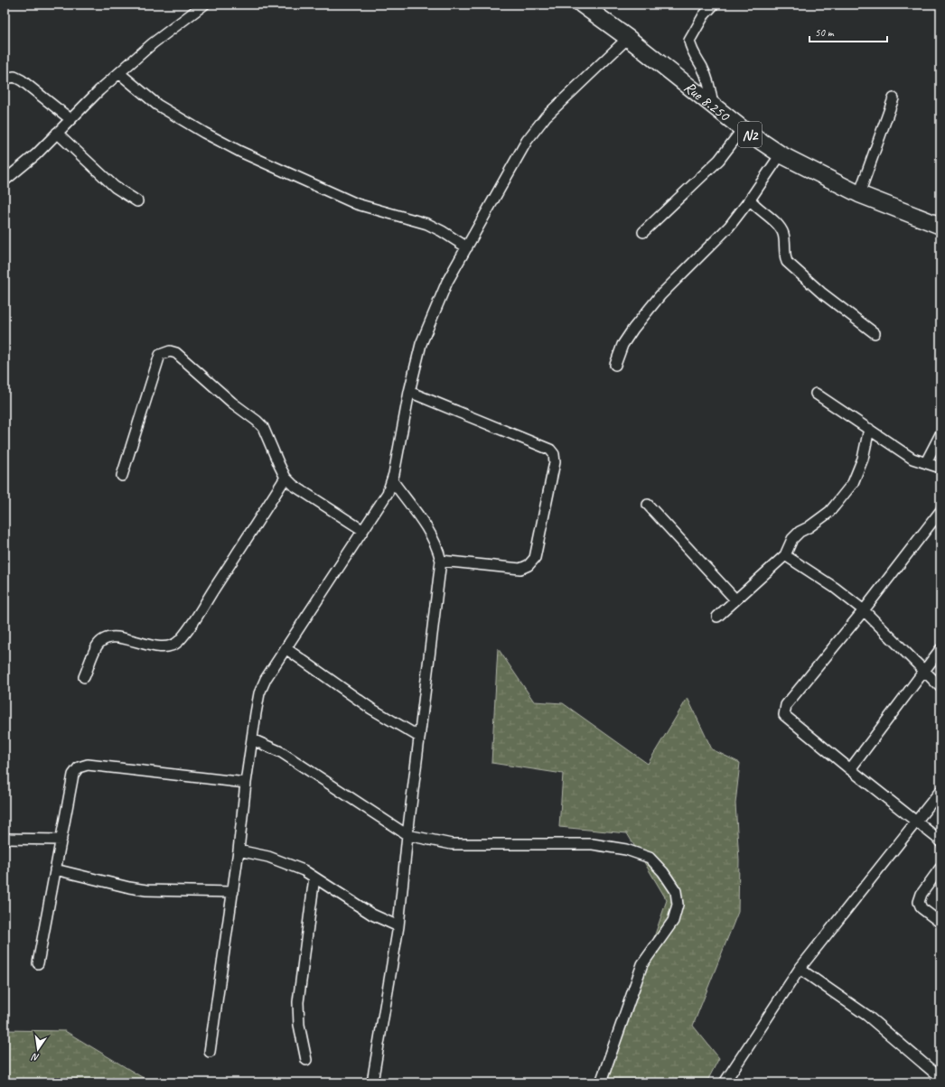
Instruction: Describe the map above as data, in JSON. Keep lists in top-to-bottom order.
{
  "streets": {
    "highway": ["Rue 8.250", "N2"]
  },
  "scale_bar": "50 m",
  "north": "bottom"
}
